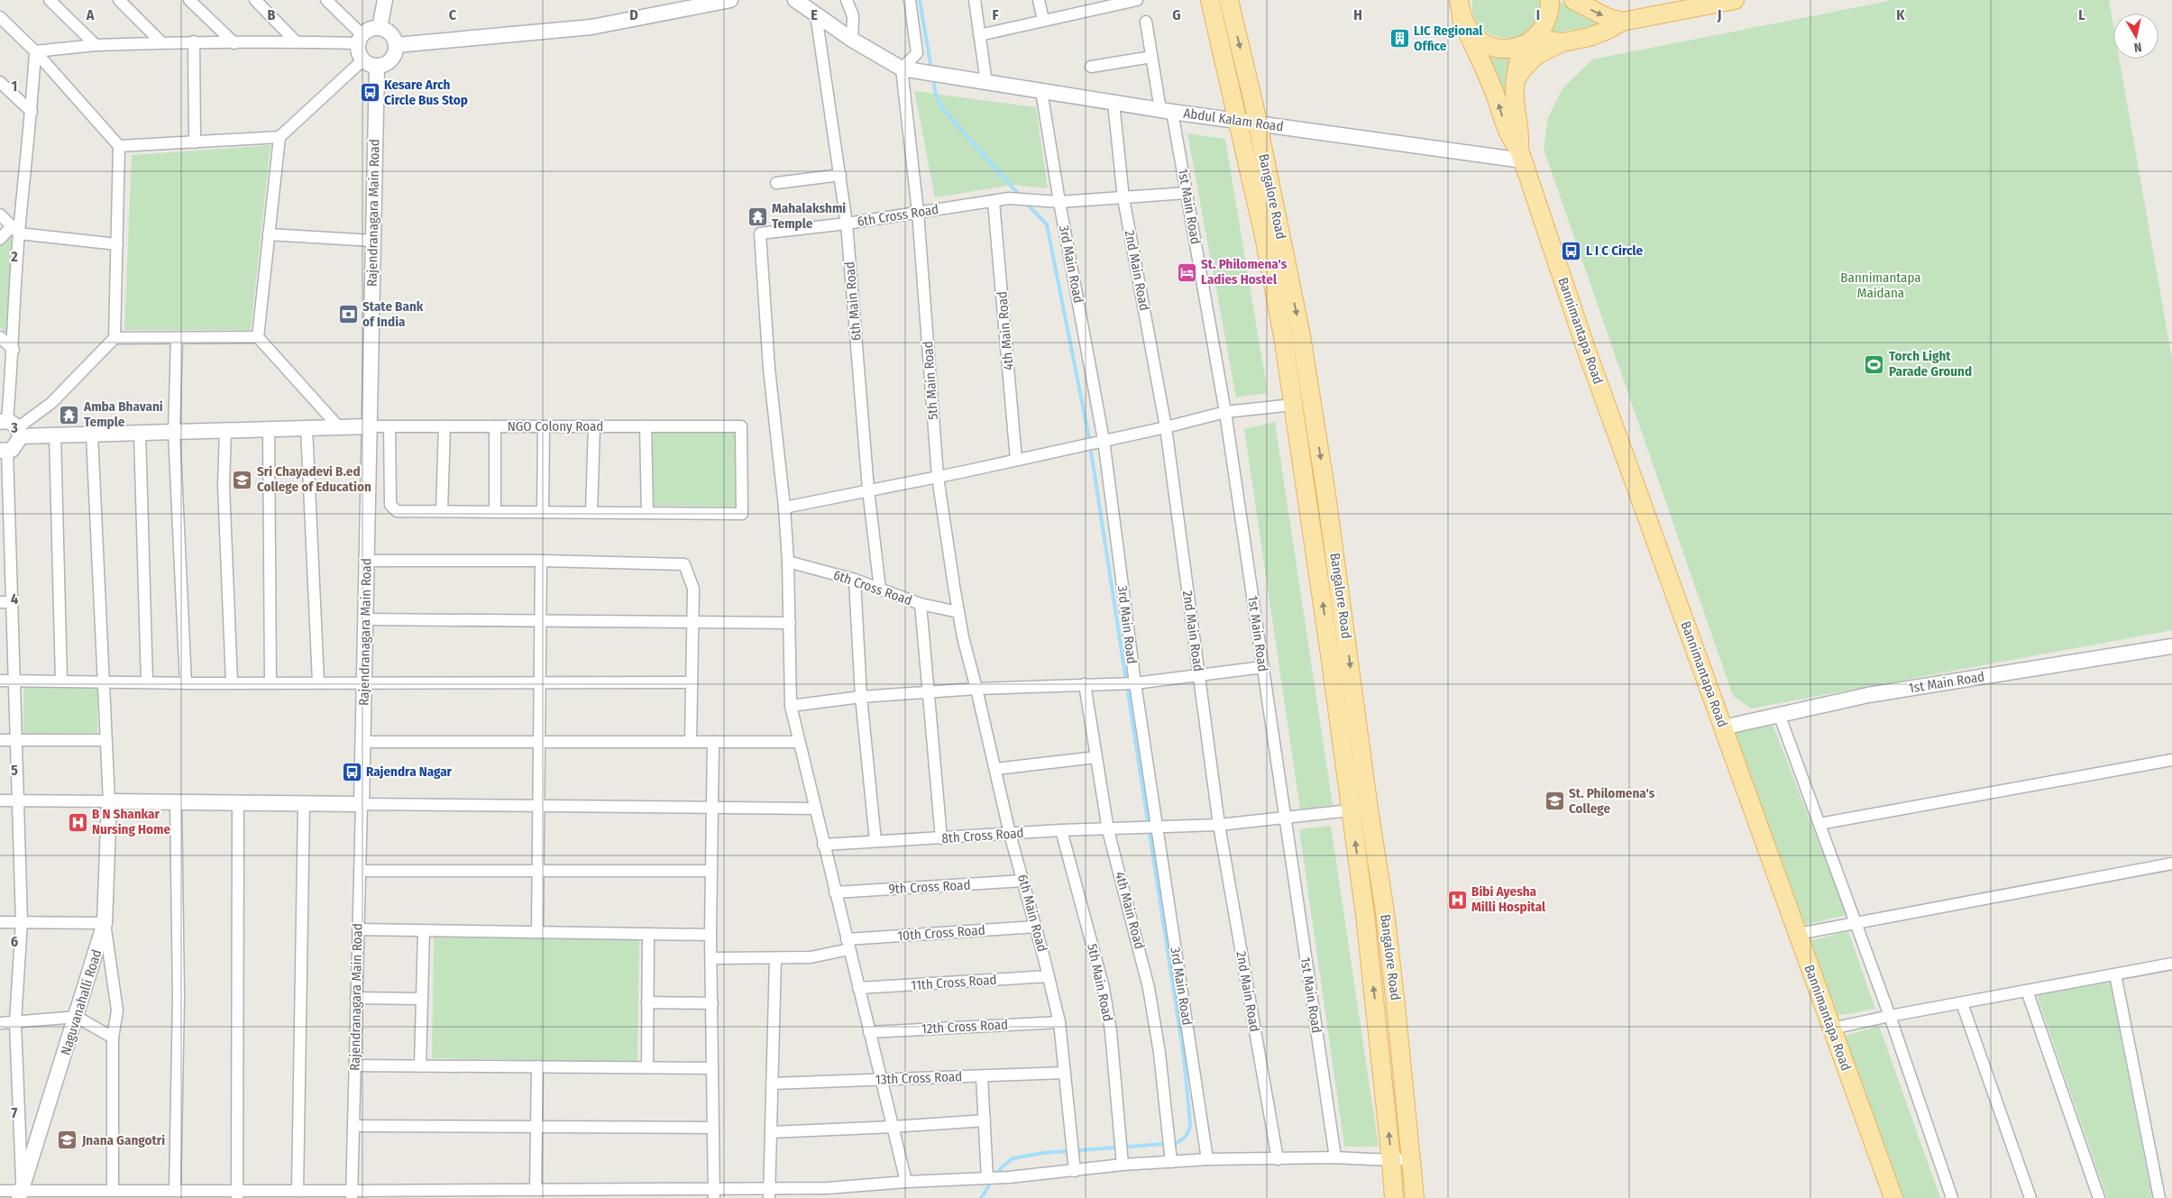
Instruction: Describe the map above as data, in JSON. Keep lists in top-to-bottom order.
{
  "streets": {
    "main road": ["Bangalore Road", "Bannimantapa Road"],
    "street": [
      "Abdul Kalam Road",
      "1st Main Road",
      "Rajendranagara Main Road",
      "6th Cross Road",
      "3rd Main Road",
      "2nd Main Road",
      "6th Main Road",
      "4th Main Road",
      "5th Main Road",
      "NGO Colony Road",
      "8th Cross Road",
      "9th Cross Road",
      "10th Cross Road",
      "11th Cross Road",
      "Naguvanahalli Road",
      "12th Cross Road",
      "13th Cross Road"
    ]
  },
  "crossings": [
    ["Abdul Kalam Road", "Bangalore Road"],
    ["Abdul Kalam Road", "1st Main Road"],
    ["Abdul Kalam Road", "3rd Main Road"],
    ["Abdul Kalam Road", "2nd Main Road"],
    ["Abdul Kalam Road", "6th Main Road"],
    ["Abdul Kalam Road", "Bannimantapa Road"],
    ["Abdul Kalam Road", "5th Main Road"],
    ["1st Main Road", "6th Cross Road"],
    ["1st Main Road", "Bannimantapa Road"],
    ["Rajendranagara Main Road", "NGO Colony Road"],
    ["6th Cross Road", "3rd Main Road"],
    ["6th Cross Road", "2nd Main Road"],
    ["6th Cross Road", "6th Main Road"],
    ["6th Cross Road", "4th Main Road"],
    ["6th Cross Road", "5th Main Road"],
    ["3rd Main Road", "8th Cross Road"],
    ["6th Main Road", "5th Main Road"],
    ["6th Main Road", "8th Cross Road"],
    ["6th Main Road", "9th Cross Road"],
    ["6th Main Road", "10th Cross Road"],
    ["6th Main Road", "11th Cross Road"],
    ["6th Main Road", "12th Cross Road"],
    ["6th Main Road", "13th Cross Road"],
    ["4th Main Road", "8th Cross Road"],
    ["5th Main Road", "8th Cross Road"]
  ],
  "parks": ["Bannimantapa Maidana"],
  "places": {
    "building": ["LIC Regional Office"],
    "bus stop": ["Kesare Arch Circle Bus Stop", "L I C Circle", "Rajendra Nagar"],
    "temple": ["Mahalakshmi Temple", "Amba Bhavani Temple"],
    "hotel": ["St. Philomena's Ladies Hostel"],
    "bank": ["State Bank of India"],
    "sports": ["Torch Light Parade Ground"],
    "school or university": ["Sri Chayadevi B.ed College of Education", "St. Philomena's College", "Jnana Gangotri"],
    "hospital": ["B N Shankar Nursing Home", "Bibi Ayesha Milli Hospital"]
  },
  "north": "bottom",
  "grid": {
    "columns": [
      "A",
      "B",
      "C",
      "D",
      "E",
      "F",
      "G",
      "H",
      "I",
      "J",
      "K",
      "L"
    ],
    "rows": [
      "1",
      "2",
      "3",
      "4",
      "5",
      "6",
      "7"
    ]
  }
}
